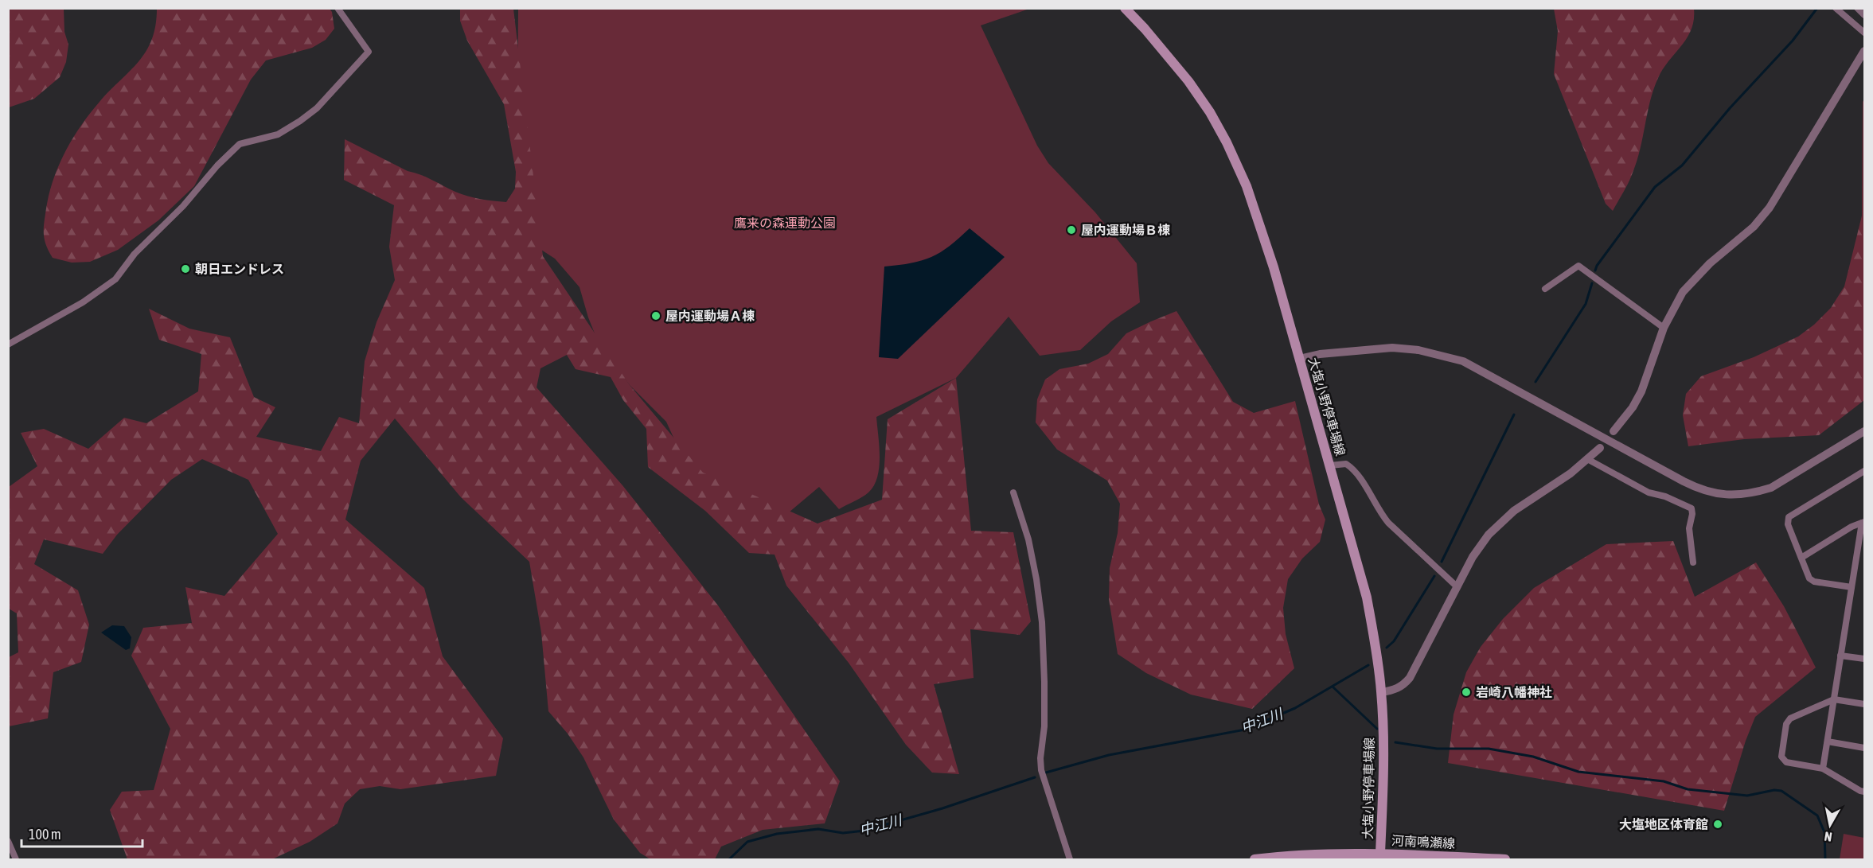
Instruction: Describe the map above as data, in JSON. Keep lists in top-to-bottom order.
{
  "streets": {
    "main road": ["大塩小野停車場線", "河南鳴瀬線"]
  },
  "crossings": [
    ["大塩小野停車場線", "河南鳴瀬線"]
  ],
  "water": ["中江川"],
  "parks": ["鷹来の森運動公園"],
  "places": [
    "屋内運動場Ｂ棟",
    "朝日エンドレス",
    "屋内運動場Ａ棟",
    "岩崎八幡神社",
    "大塩地区体育館"
  ],
  "scale_bar": "100 m",
  "north": "bottom"
}
